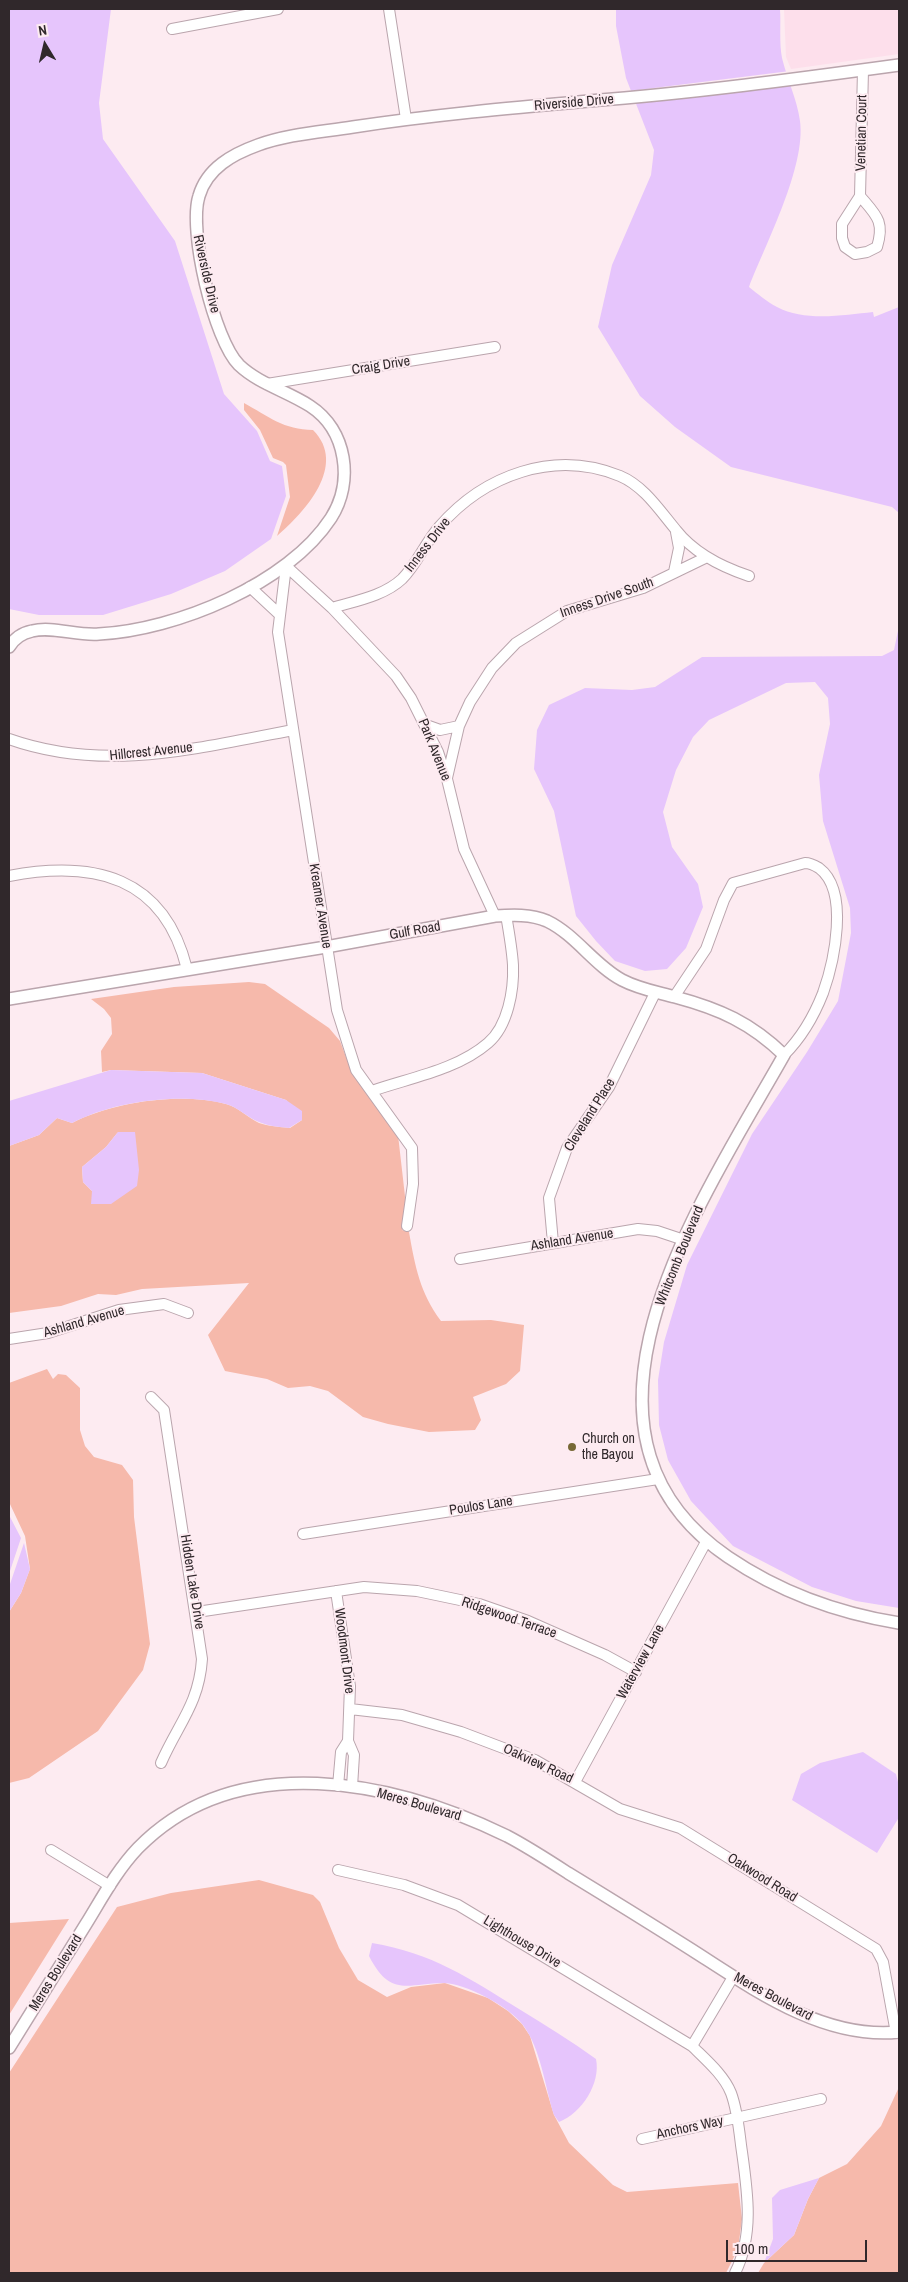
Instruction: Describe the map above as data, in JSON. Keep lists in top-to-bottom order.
{
  "streets": {
    "street": [
      "Riverside Drive",
      "Venetian Court",
      "Craig Drive",
      "Inness Drive",
      "Inness Drive South",
      "Park Avenue",
      "Hillcrest Avenue",
      "Kreamer Avenue",
      "Gulf Road",
      "Cleveland Place",
      "Ashland Avenue",
      "Whitcomb Boulevard",
      "Poulos Lane",
      "Hidden Lake Drive",
      "Ridgewood Terrace",
      "Woodmont Drive",
      "Waterview Lane",
      "Oakview Road",
      "Meres Boulevard",
      "Oakwood Road",
      "Lighthouse Drive",
      "Anchors Way"
    ]
  },
  "crossings": [
    ["Riverside Drive", "Venetian Court"],
    ["Riverside Drive", "Craig Drive"],
    ["Riverside Drive", "Park Avenue"],
    ["Riverside Drive", "Kreamer Avenue"],
    ["Inness Drive", "Inness Drive South"],
    ["Inness Drive", "Park Avenue"],
    ["Inness Drive South", "Park Avenue"],
    ["Park Avenue", "Kreamer Avenue"],
    ["Park Avenue", "Gulf Road"],
    ["Hillcrest Avenue", "Kreamer Avenue"],
    ["Kreamer Avenue", "Gulf Road"],
    ["Gulf Road", "Cleveland Place"],
    ["Gulf Road", "Whitcomb Boulevard"],
    ["Cleveland Place", "Ashland Avenue"],
    ["Ashland Avenue", "Whitcomb Boulevard"],
    ["Whitcomb Boulevard", "Poulos Lane"],
    ["Whitcomb Boulevard", "Waterview Lane"],
    ["Hidden Lake Drive", "Ridgewood Terrace"],
    ["Ridgewood Terrace", "Woodmont Drive"],
    ["Ridgewood Terrace", "Waterview Lane"],
    ["Woodmont Drive", "Oakview Road"],
    ["Woodmont Drive", "Meres Boulevard"],
    ["Waterview Lane", "Oakview Road"],
    ["Oakview Road", "Oakwood Road"],
    ["Meres Boulevard", "Oakwood Road"],
    ["Lighthouse Drive", "Anchors Way"]
  ],
  "places": ["Church on the Bayou"],
  "scale_bar": "100 m",
  "north": "top"
}
